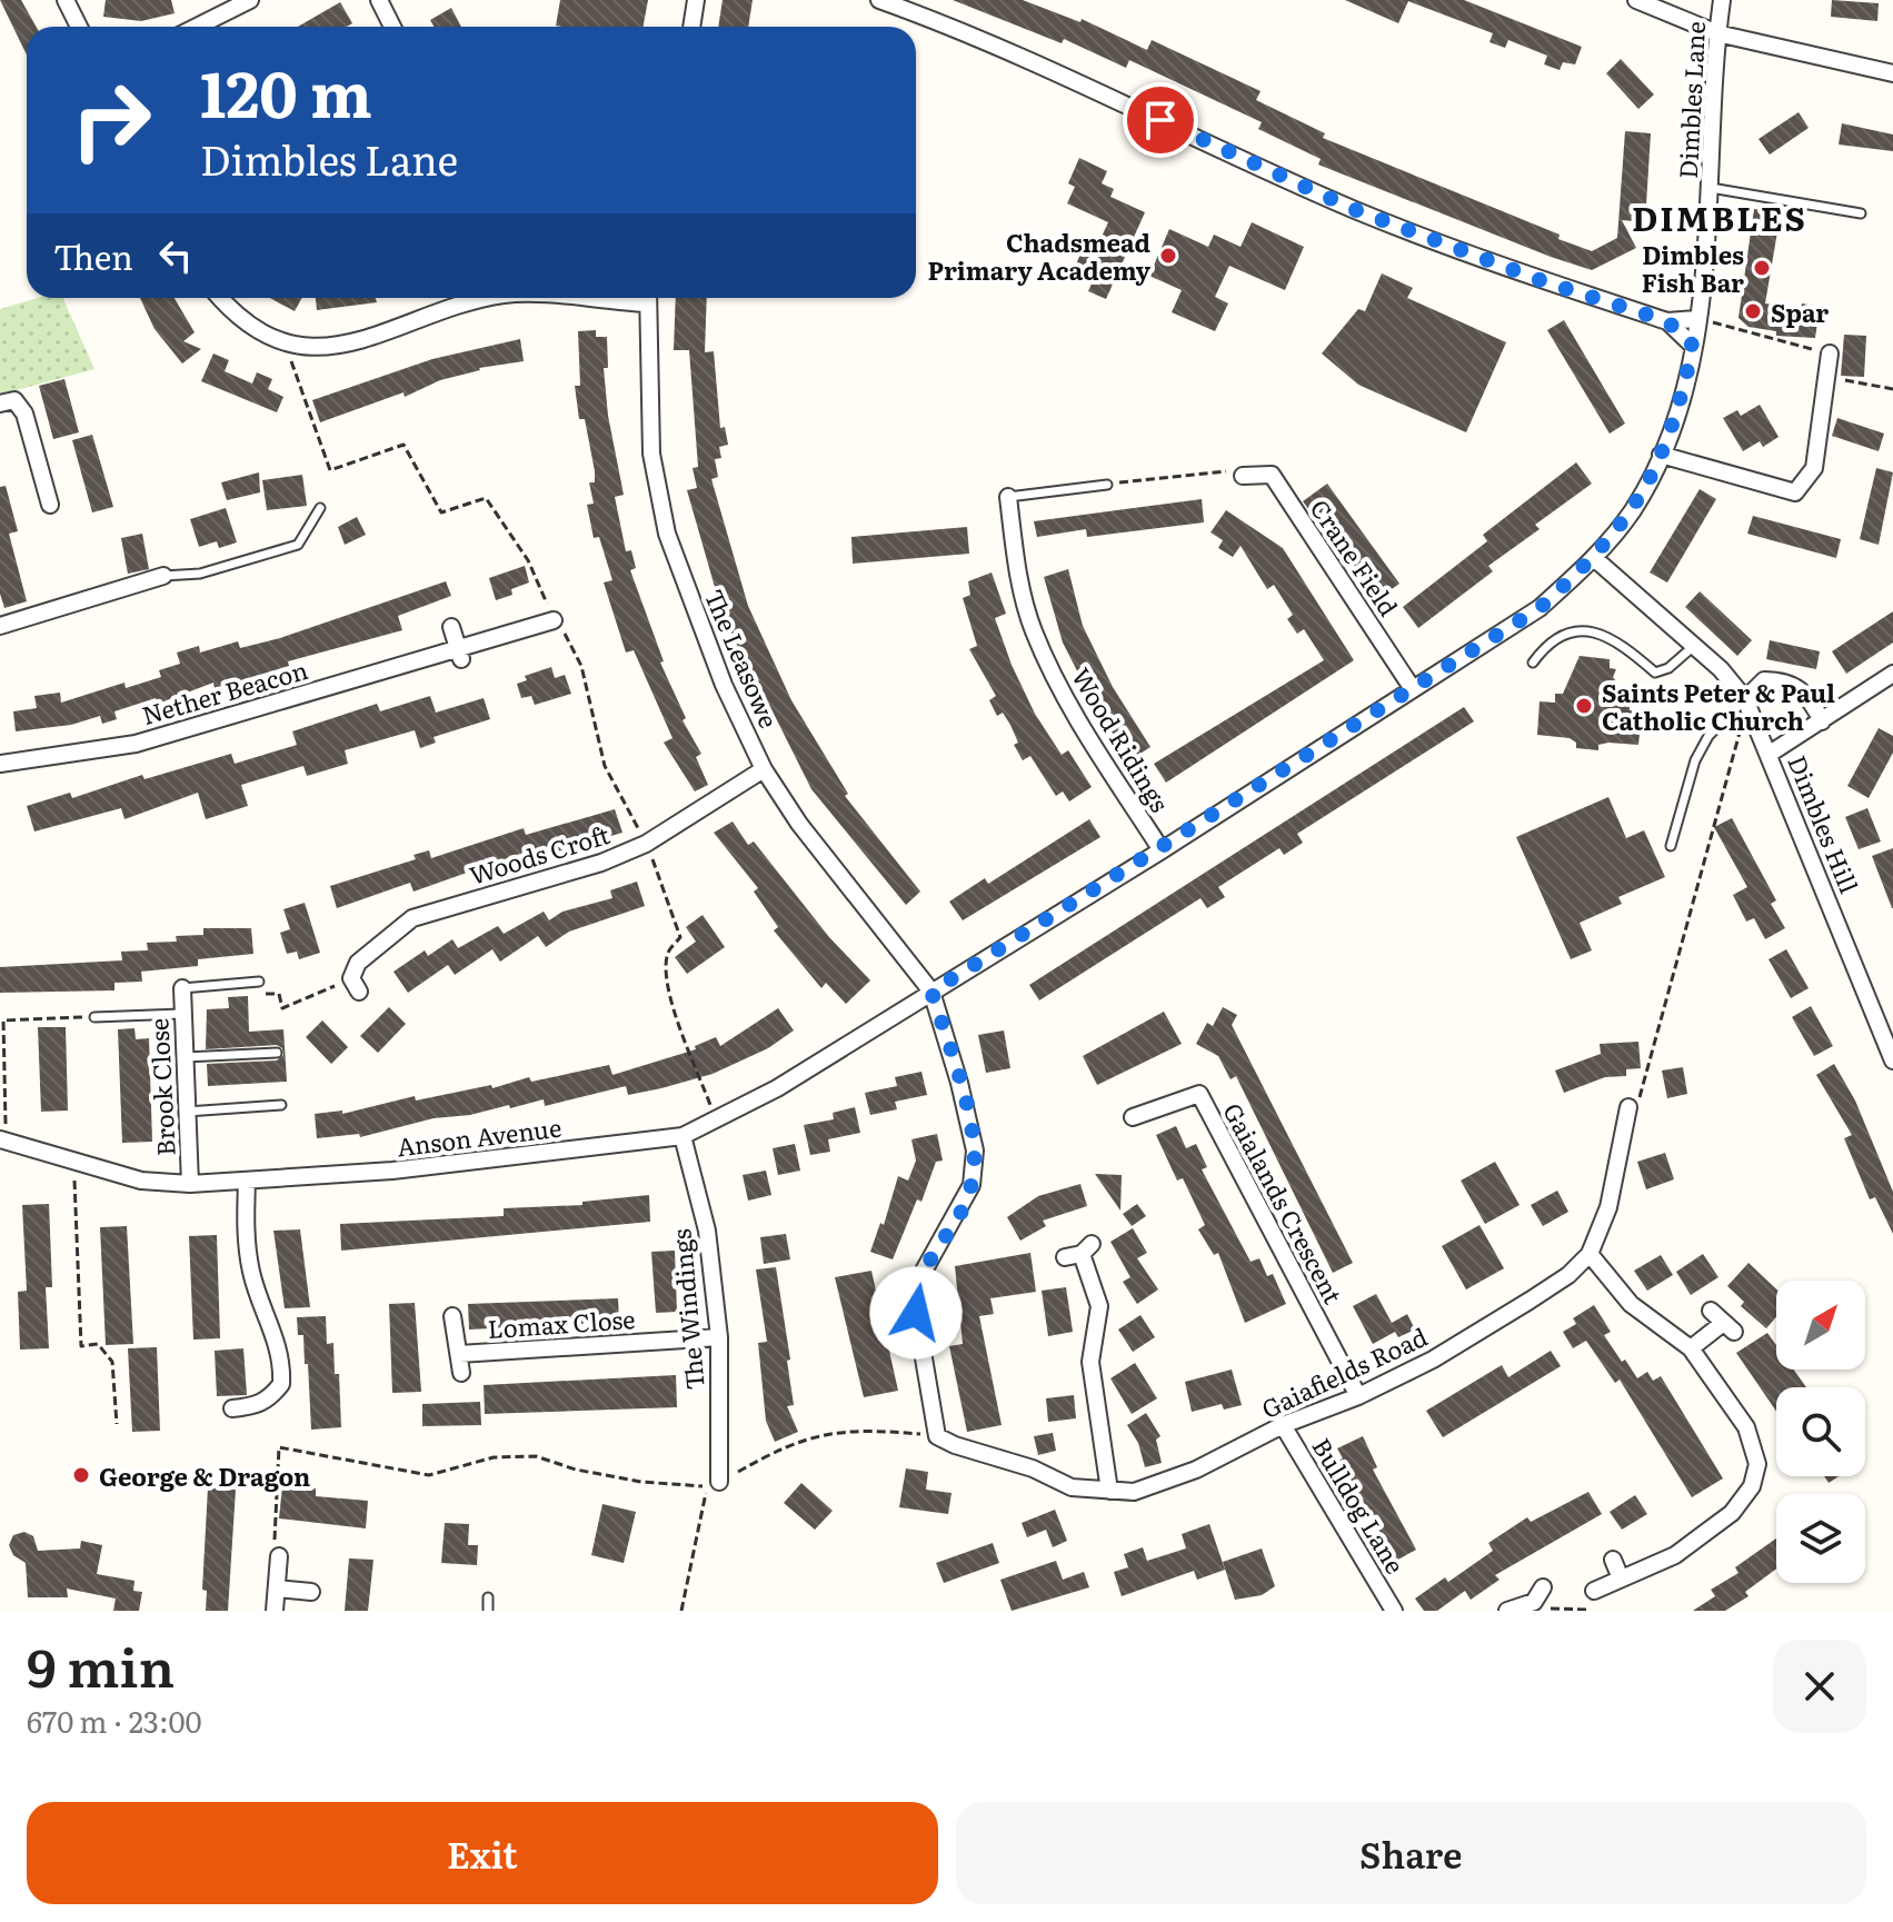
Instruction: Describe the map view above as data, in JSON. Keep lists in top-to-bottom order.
{
  "streets": {
    "street": [
      "Dimbles Lane",
      "Crane Field",
      "The Leasowe",
      "Nether Beacon",
      "Wood Ridings",
      "Dimbles Hill",
      "Woods Croft",
      "Brook Close",
      "Anson Avenue",
      "Gaialands Crescent",
      "The Windings",
      "Lomax Close",
      "Gaiafields Road",
      "Bulldog Lane"
    ]
  },
  "crossings": [
    ["Dimbles Lane", "Crane Field"],
    ["Dimbles Lane", "The Leasowe"],
    ["Dimbles Lane", "Wood Ridings"],
    ["Dimbles Lane", "Dimbles Hill"],
    ["Dimbles Lane", "Anson Avenue"],
    ["The Leasowe", "Woods Croft"],
    ["The Leasowe", "Anson Avenue"],
    ["Brook Close", "Anson Avenue"],
    ["Anson Avenue", "The Windings"],
    ["Gaialands Crescent", "Gaiafields Road"],
    ["The Windings", "Lomax Close"],
    ["Gaiafields Road", "Bulldog Lane"]
  ],
  "districts": ["DIMBLES"],
  "places": [
    "Chadsmead Primary Academy",
    "Dimbles Fish Bar",
    "Spar",
    "Saints Peter & Paul Catholic Church",
    "George & Dragon"
  ],
  "north": "top right",
  "page": {
    "turn": ["120 m", "Dimbles Lane"],
    "then": "Then",
    "heading": ["9 min", "670 m · 23:00"],
    "buttons": ["Exit", "Share"]
  }
}
